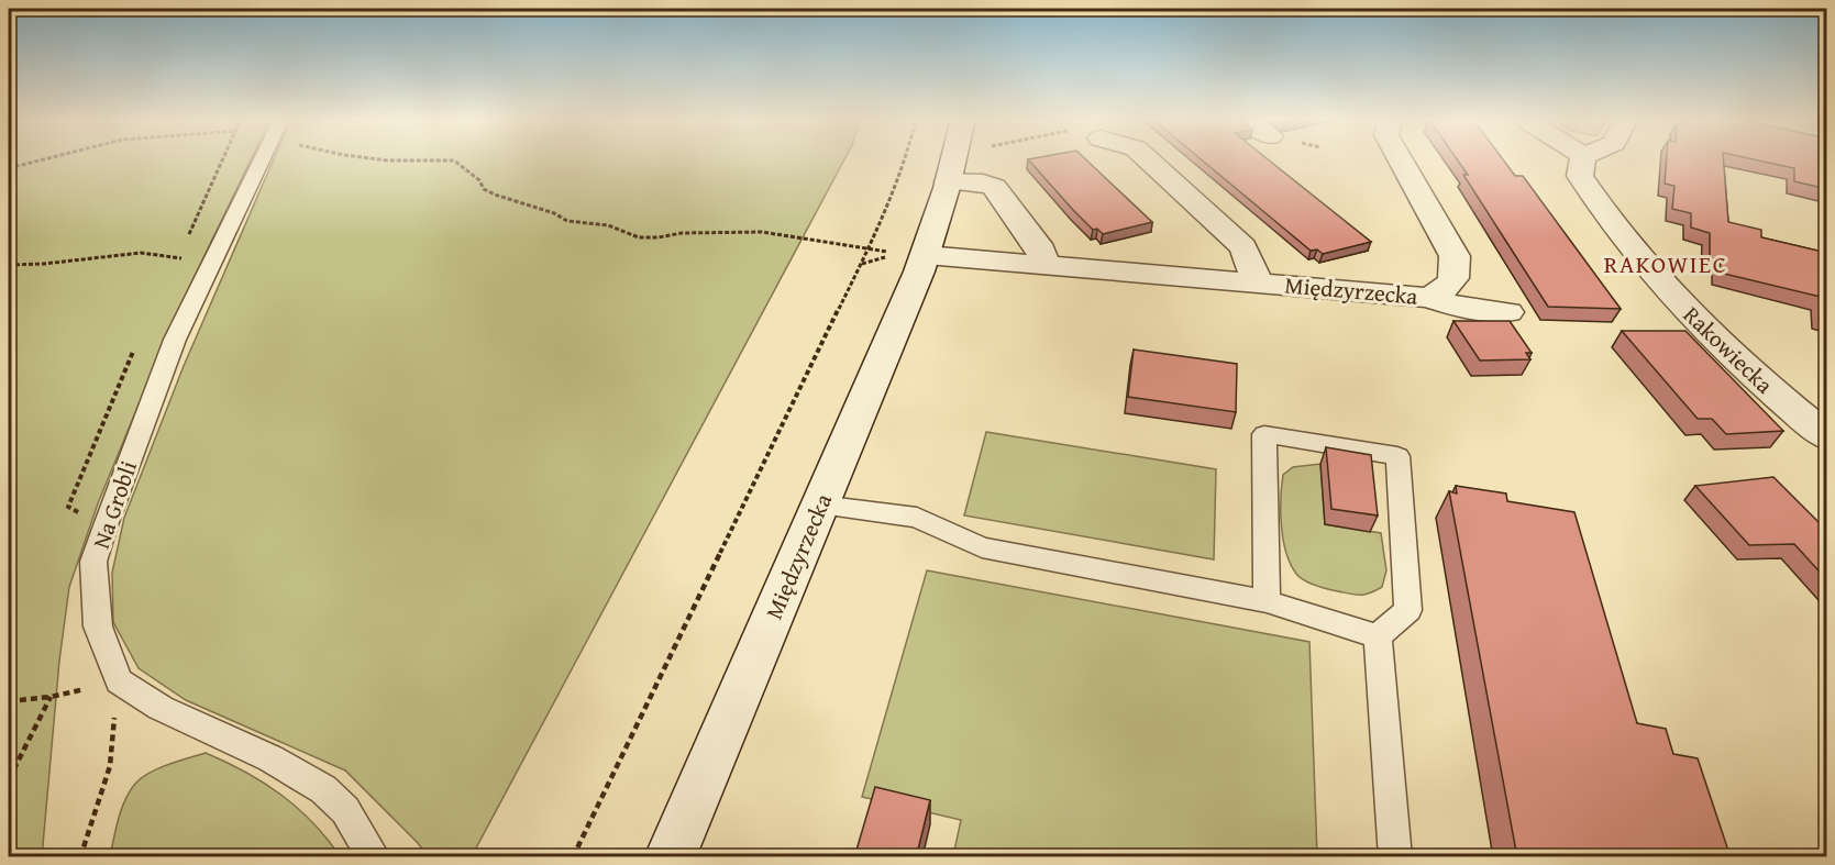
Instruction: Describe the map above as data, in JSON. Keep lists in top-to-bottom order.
{
  "streets": {
    "street": ["Międzyrzecka", "Rakowiecka"],
    "lane": ["Na Grobli"]
  },
  "districts": ["RAKOWIEC"]
}
